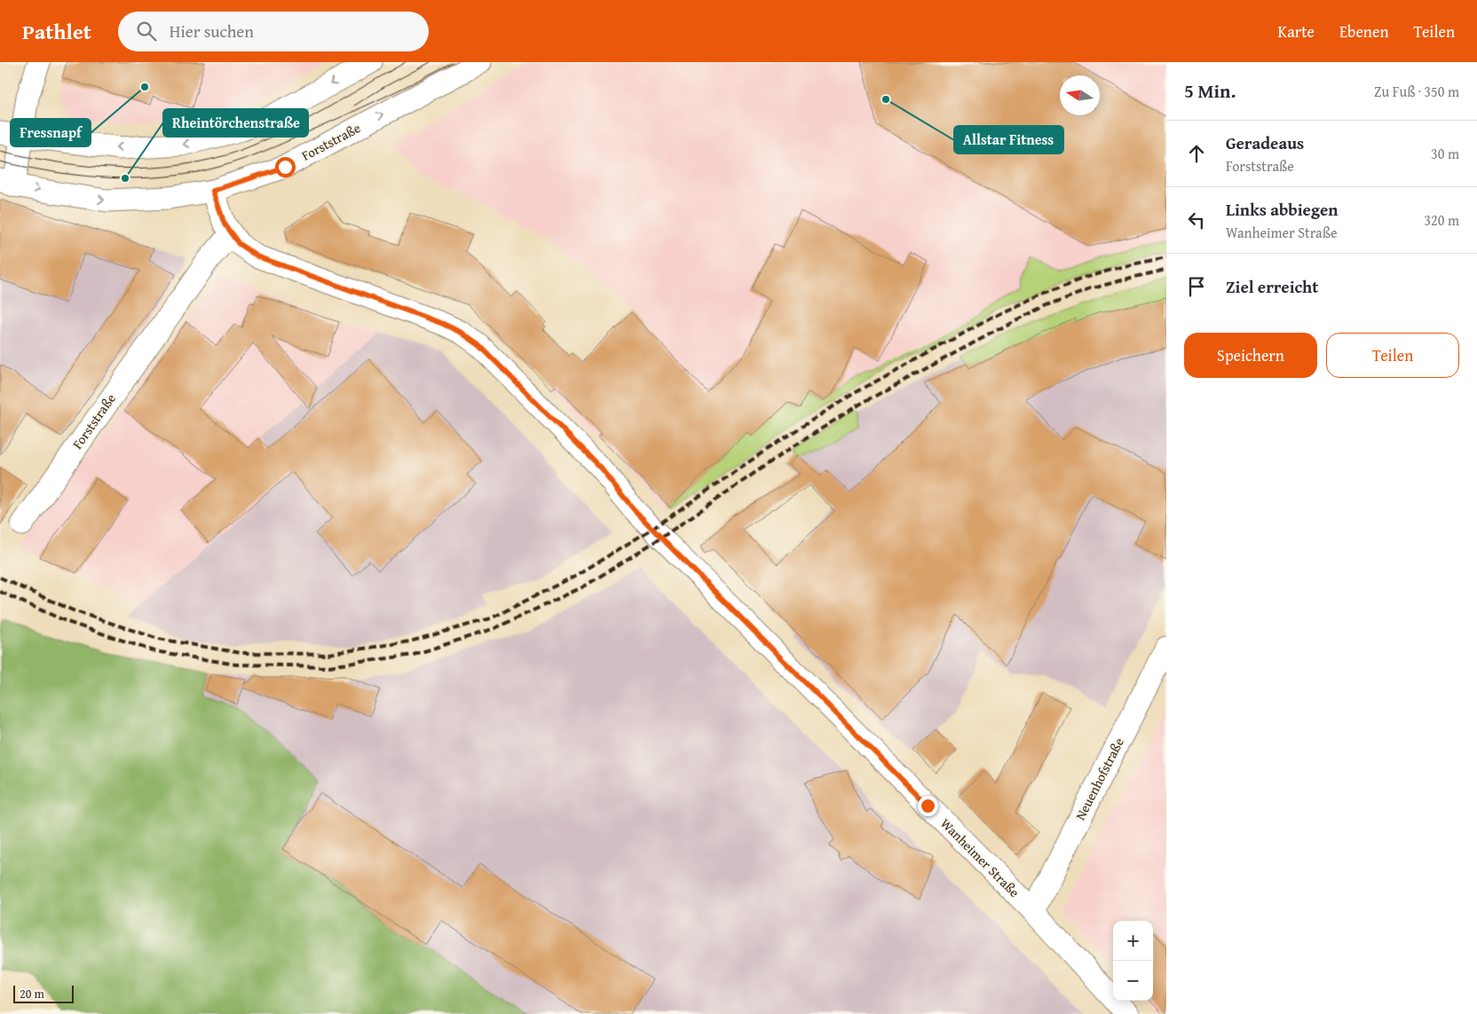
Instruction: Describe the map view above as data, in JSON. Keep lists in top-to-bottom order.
{
  "streets": {
    "street": ["Forststraße", "Neuenhofstraße", "Wanheimer Straße"]
  },
  "crossings": [
    ["Forststraße", "Wanheimer Straße"],
    ["Neuenhofstraße", "Wanheimer Straße"]
  ],
  "places": ["Fressnapf", "Allstar Fitness", "Rheintörchenstraße"],
  "scale_bar": "20 m",
  "north": "left",
  "page": {
    "header": "Pathlet",
    "search": "Hier suchen",
    "nav": ["Karte", "Ebenen", "Teilen"],
    "heading": ["5 Min.", "Zu Fuß · 350 m"],
    "list": [
      ["Geradeaus", "Forststraße", "30 m"],
      ["Links abbiegen", "Wanheimer Straße", "320 m"],
      "Ziel erreicht"
    ],
    "buttons": ["Speichern", "Teilen"],
    "map_buttons": ["+", "−"],
    "scale": "20 m"
  }
}
